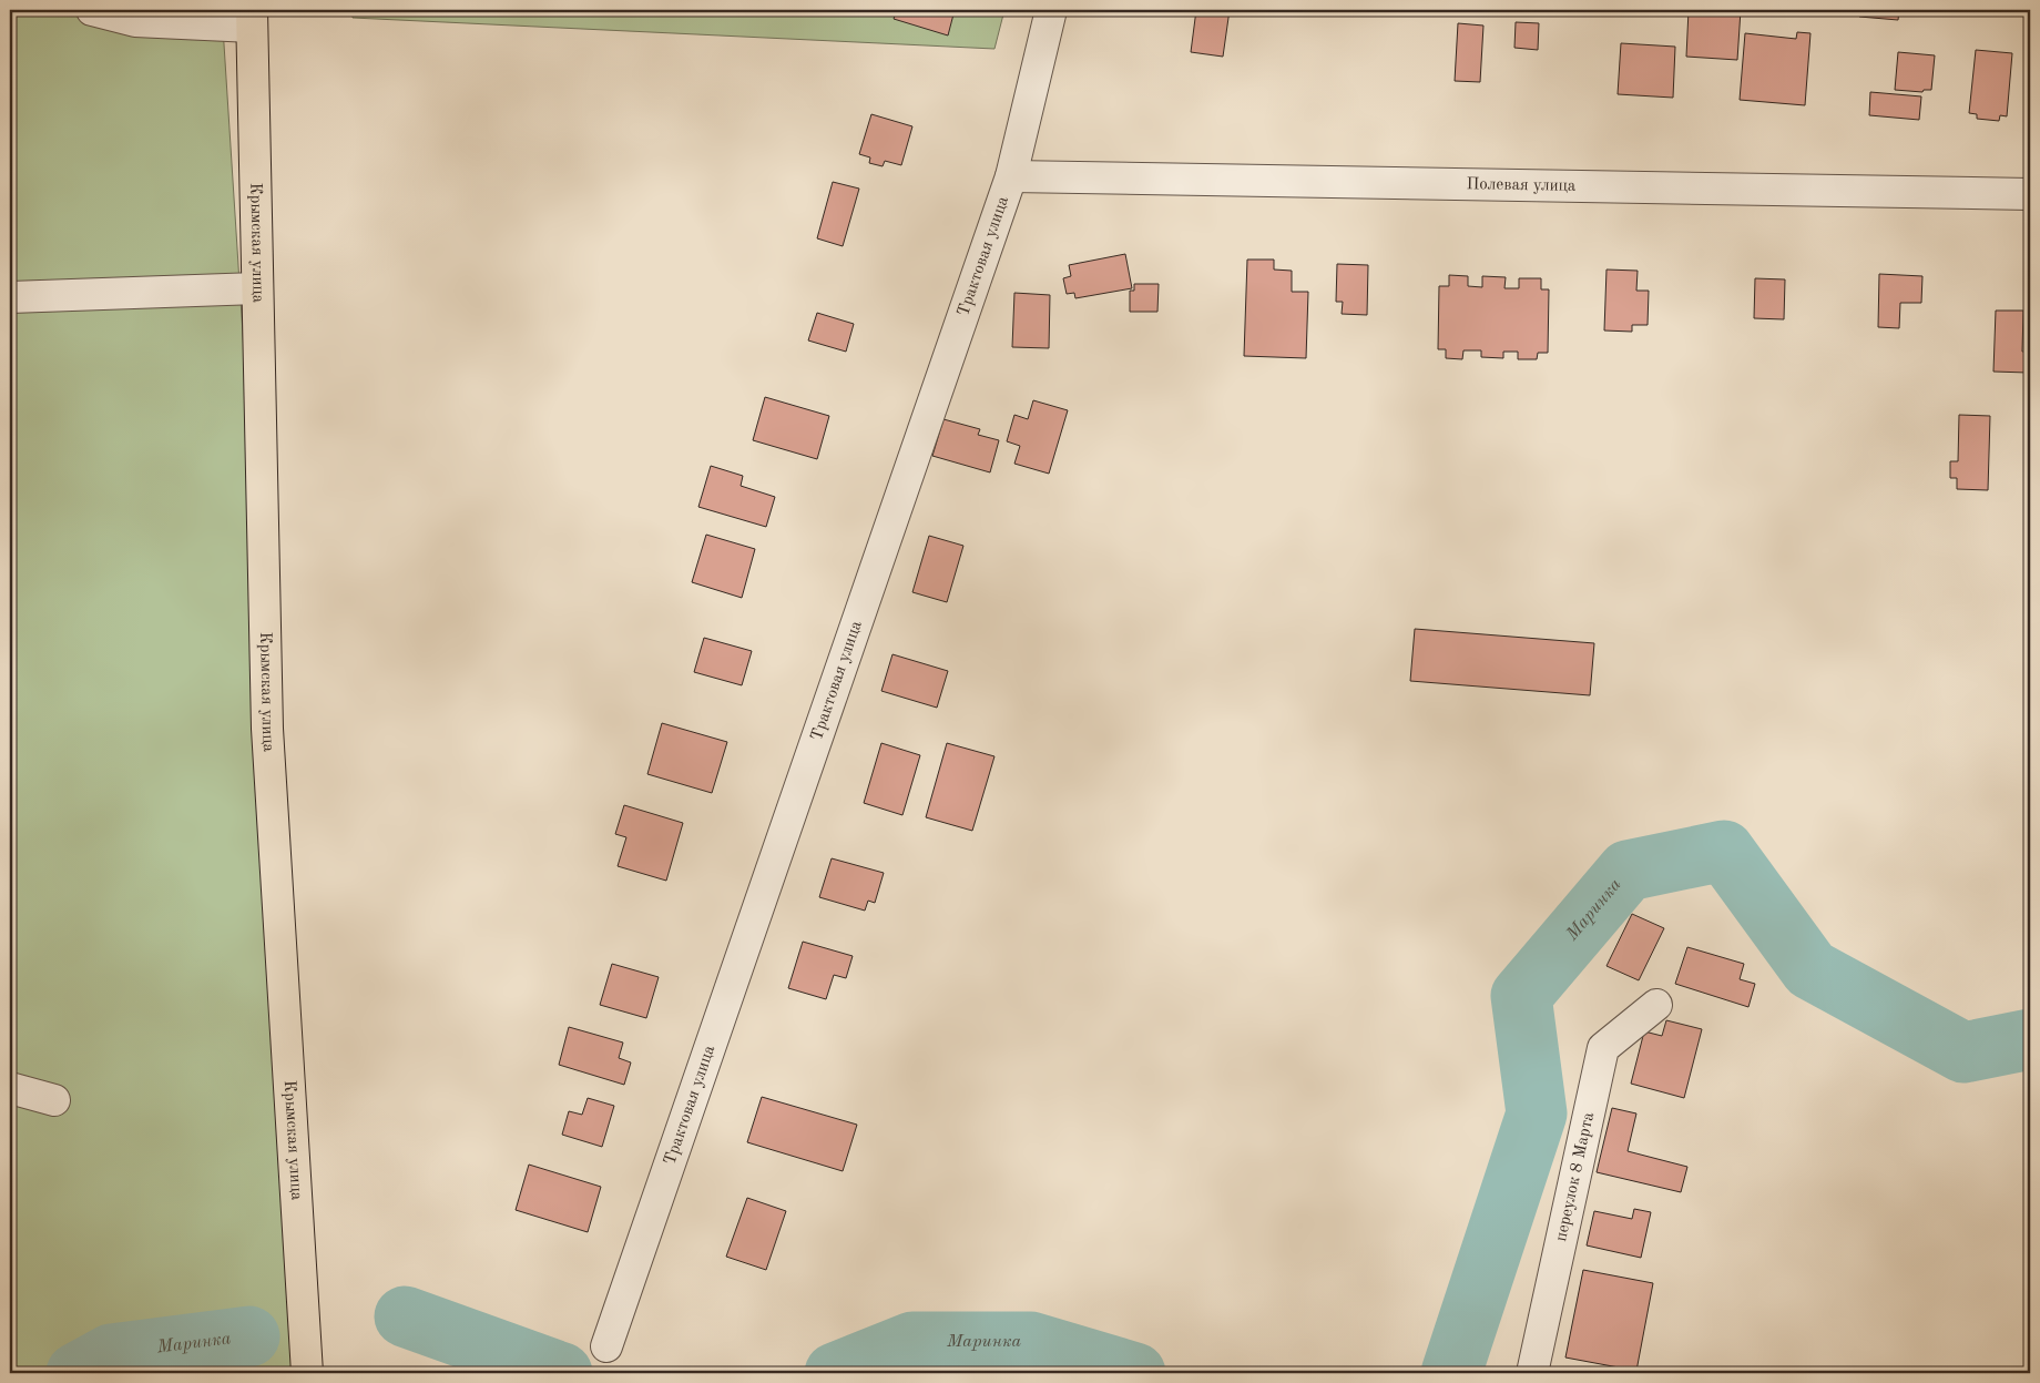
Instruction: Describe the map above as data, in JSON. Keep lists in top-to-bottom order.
{
  "streets": {
    "main road": ["Крымская улица"],
    "street": ["Полевая улица", "Трактовая улица", "переулок 8 Марта"]
  },
  "crossings": [
    ["Полевая улица", "Трактовая улица"]
  ],
  "water": ["Маринка"]
}
